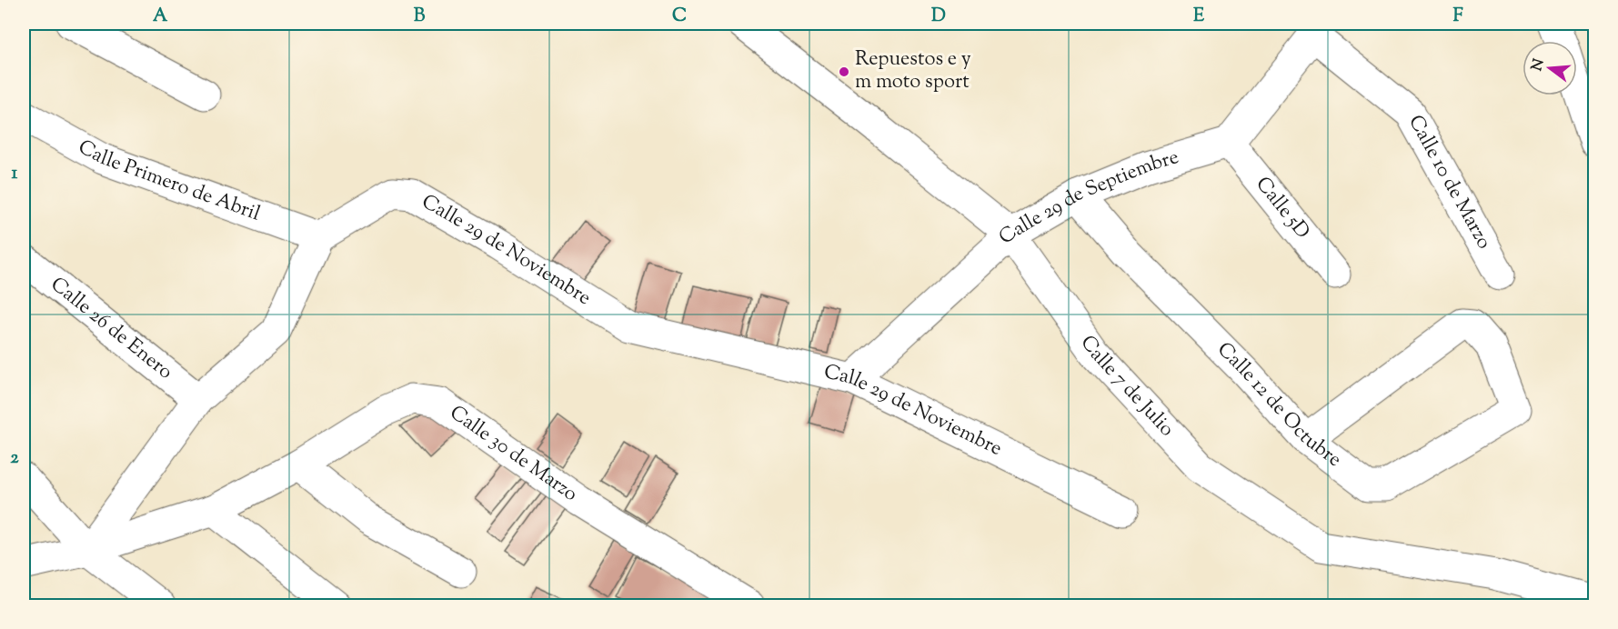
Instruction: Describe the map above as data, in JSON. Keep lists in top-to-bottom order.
{
  "streets": {
    "street": [
      "Calle Primero de Abril",
      "Calle 10 de Marzo",
      "Calle 29 de Septiembre",
      "Calle 5D",
      "Calle 29 de Noviembre",
      "Calle 26 de Enero",
      "Calle 7 de Julio",
      "Calle 12 de Octubre",
      "Calle 30 de Marzo"
    ]
  },
  "crossings": [
    ["Calle Primero de Abril", "Calle 29 de Noviembre"],
    ["Calle 29 de Septiembre", "Calle 5D"],
    ["Calle 29 de Septiembre", "Calle 29 de Noviembre"],
    ["Calle 29 de Septiembre", "Calle 7 de Julio"],
    ["Calle 29 de Septiembre", "Calle 12 de Octubre"]
  ],
  "places": ["Repuestos e y m moto sport"],
  "north": "left",
  "grid": {
    "columns": [
      "A",
      "B",
      "C",
      "D",
      "E",
      "F"
    ],
    "rows": ["1", "2"]
  }
}
